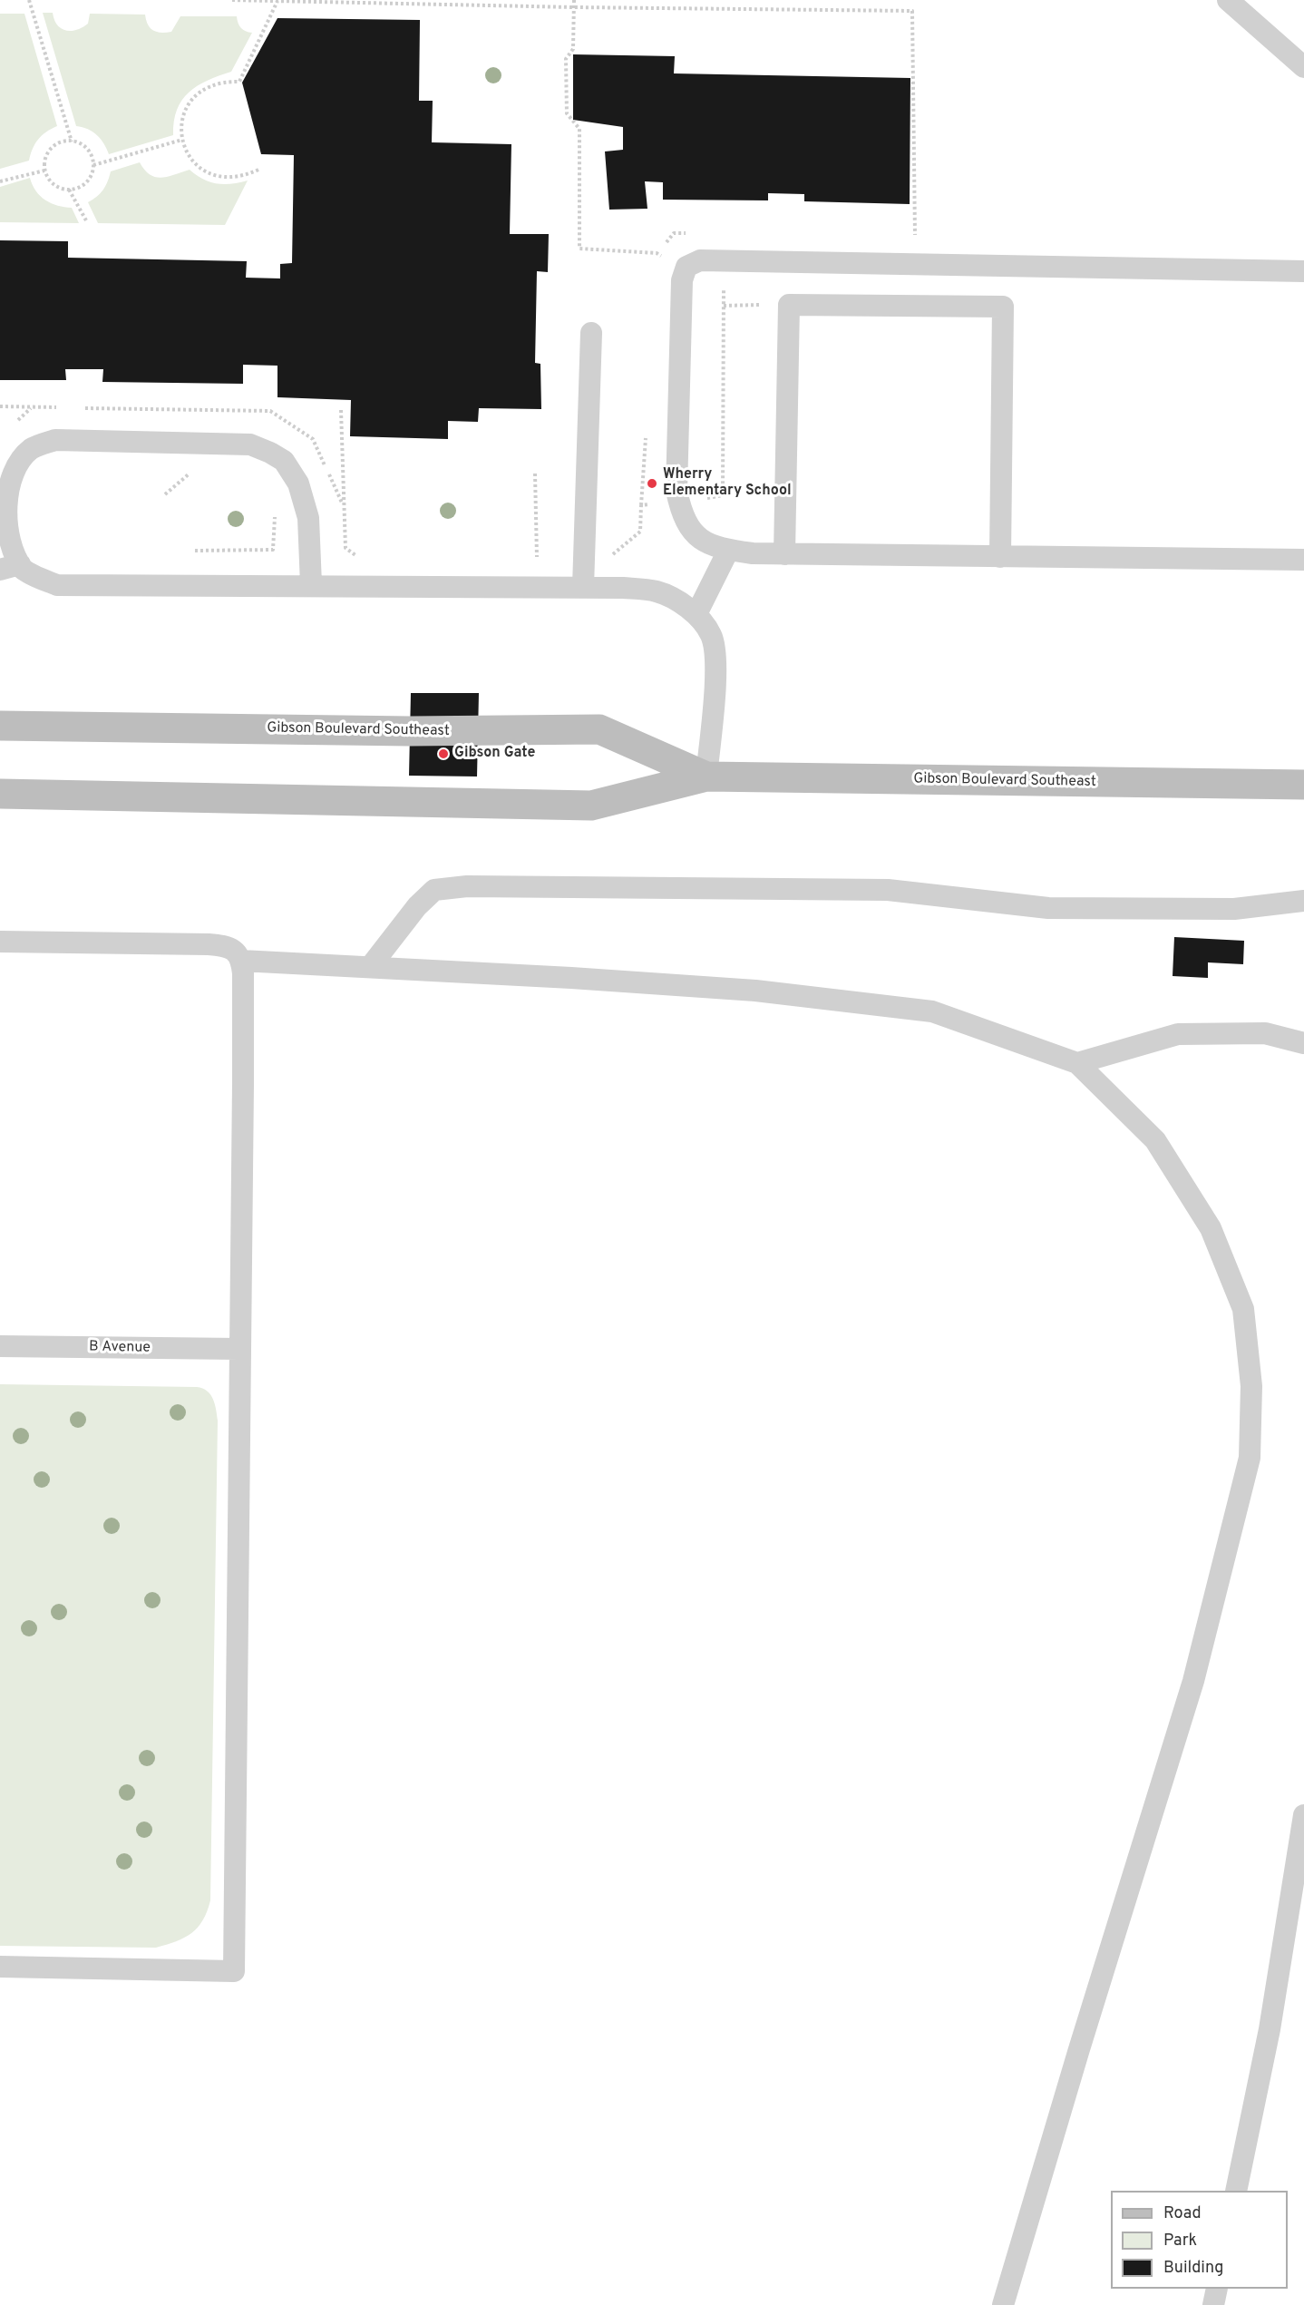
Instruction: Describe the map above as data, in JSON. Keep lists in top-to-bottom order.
{
  "streets": {
    "main road": ["Gibson Boulevard Southeast"],
    "lane": ["B Avenue"]
  },
  "places": ["Wherry Elementary School", "Gibson Gate"],
  "legend": ["Road", "Park", "Building"]
}
